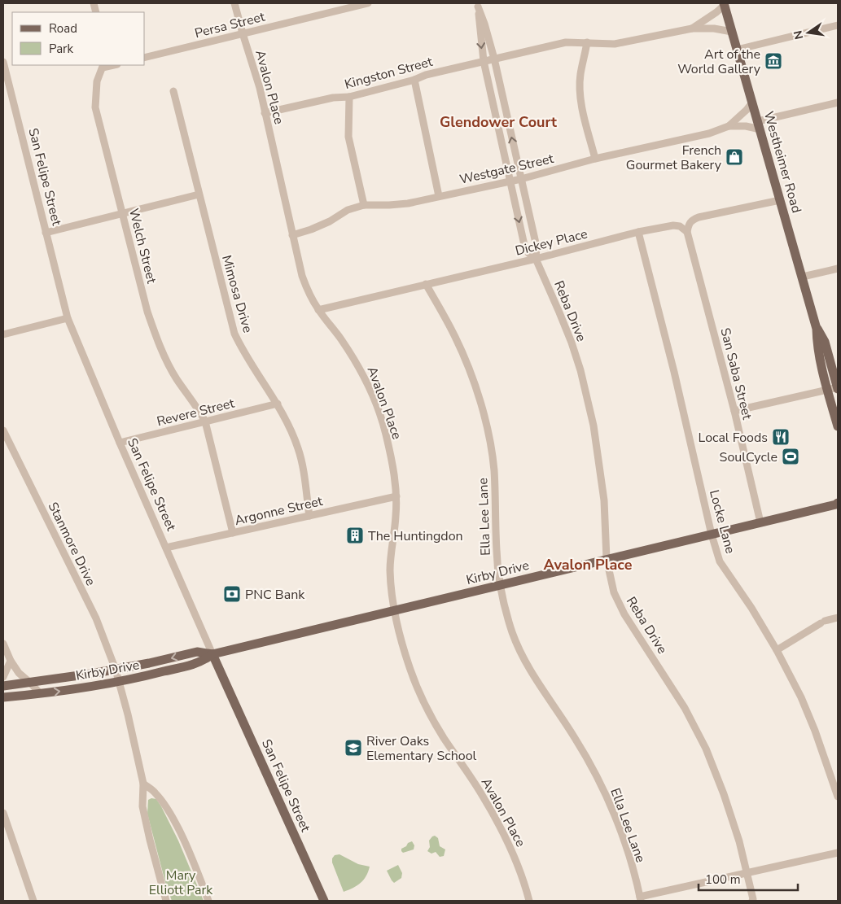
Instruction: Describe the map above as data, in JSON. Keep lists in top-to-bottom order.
{
  "streets": {
    "main road": ["Westheimer Road", "San Felipe Street", "Kirby Drive"],
    "street": [
      "Persa Street",
      "Kingston Street",
      "Avalon Place",
      "Westgate Street",
      "Dickey Place",
      "Welch Street",
      "Mimosa Drive",
      "Reba Drive",
      "San Saba Street",
      "Revere Street",
      "Argonne Street",
      "Ella Lee Lane",
      "Locke Lane",
      "Stanmore Drive"
    ]
  },
  "crossings": [
    ["Persa Street", "Avalon Place"],
    ["Kingston Street", "Avalon Place"],
    ["Kingston Street", "Reba Drive"],
    ["Avalon Place", "Westgate Street"],
    ["Avalon Place", "Dickey Place"],
    ["Avalon Place", "Argonne Street"],
    ["Avalon Place", "Kirby Drive"],
    ["Westheimer Road", "Westgate Street"],
    ["Westgate Street", "Reba Drive"],
    ["San Felipe Street", "Revere Street"],
    ["San Felipe Street", "Argonne Street"],
    ["San Felipe Street", "Kirby Drive"],
    ["Dickey Place", "Reba Drive"],
    ["Dickey Place", "San Saba Street"],
    ["Dickey Place", "Ella Lee Lane"],
    ["Dickey Place", "Locke Lane"],
    ["Welch Street", "Revere Street"],
    ["Welch Street", "Argonne Street"],
    ["Mimosa Drive", "Revere Street"],
    ["Mimosa Drive", "Argonne Street"],
    ["Reba Drive", "Kirby Drive"],
    ["San Saba Street", "Kirby Drive"],
    ["Ella Lee Lane", "Kirby Drive"],
    ["Locke Lane", "Kirby Drive"],
    ["Stanmore Drive", "Kirby Drive"]
  ],
  "districts": ["Glendower Court", "Avalon Place"],
  "parks": ["Mary Elliott Park"],
  "places": {
    "museum": ["Art of the World Gallery"],
    "shop": ["French Gourmet Bakery"],
    "restaurant": ["Local Foods"],
    "sports": ["SoulCycle"],
    "building": ["The Huntingdon"],
    "bank": ["PNC Bank"],
    "school or university": ["River Oaks Elementary School"]
  },
  "legend": ["Road", "Park"],
  "scale_bar": "100 m",
  "north": "left"
}
